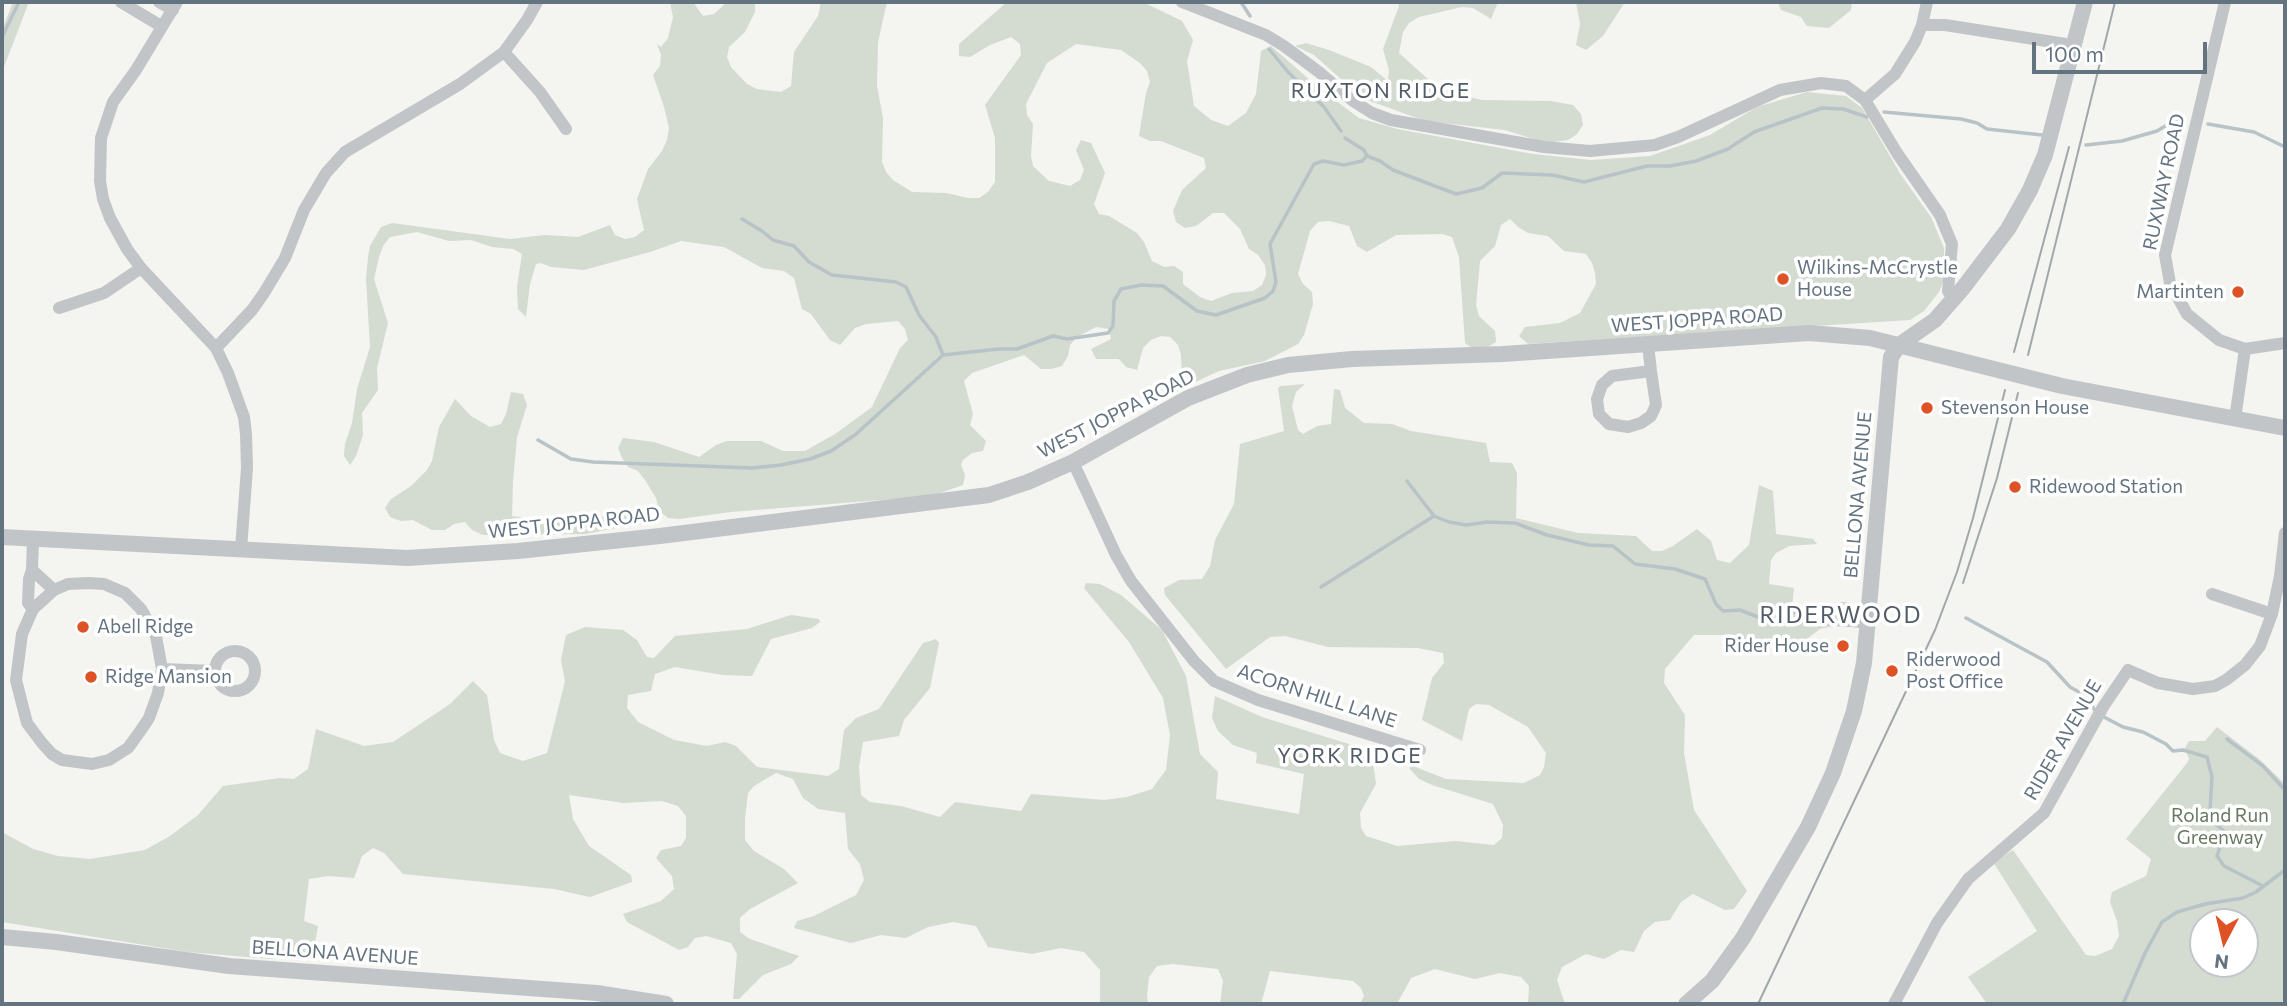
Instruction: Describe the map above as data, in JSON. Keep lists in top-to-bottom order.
{
  "streets": {
    "street": [
      "RUXWAY ROAD",
      "WEST JOPPA ROAD",
      "BELLONA AVENUE",
      "ACORN HILL LANE",
      "RIDER AVENUE"
    ]
  },
  "crossings": [
    ["WEST JOPPA ROAD", "BELLONA AVENUE"],
    ["WEST JOPPA ROAD", "ACORN HILL LANE"]
  ],
  "districts": ["RUXTON RIDGE", "RIDERWOOD", "YORK RIDGE"],
  "parks": ["Roland Run Greenway"],
  "places": [
    "Wilkins-McCrystle House",
    "Martinten",
    "Stevenson House",
    "Ridewood Station",
    "Abell Ridge",
    "Rider House",
    "Riderwood Post Office",
    "Ridge Mansion"
  ],
  "scale_bar": "100 m",
  "north": "bottom"
}
